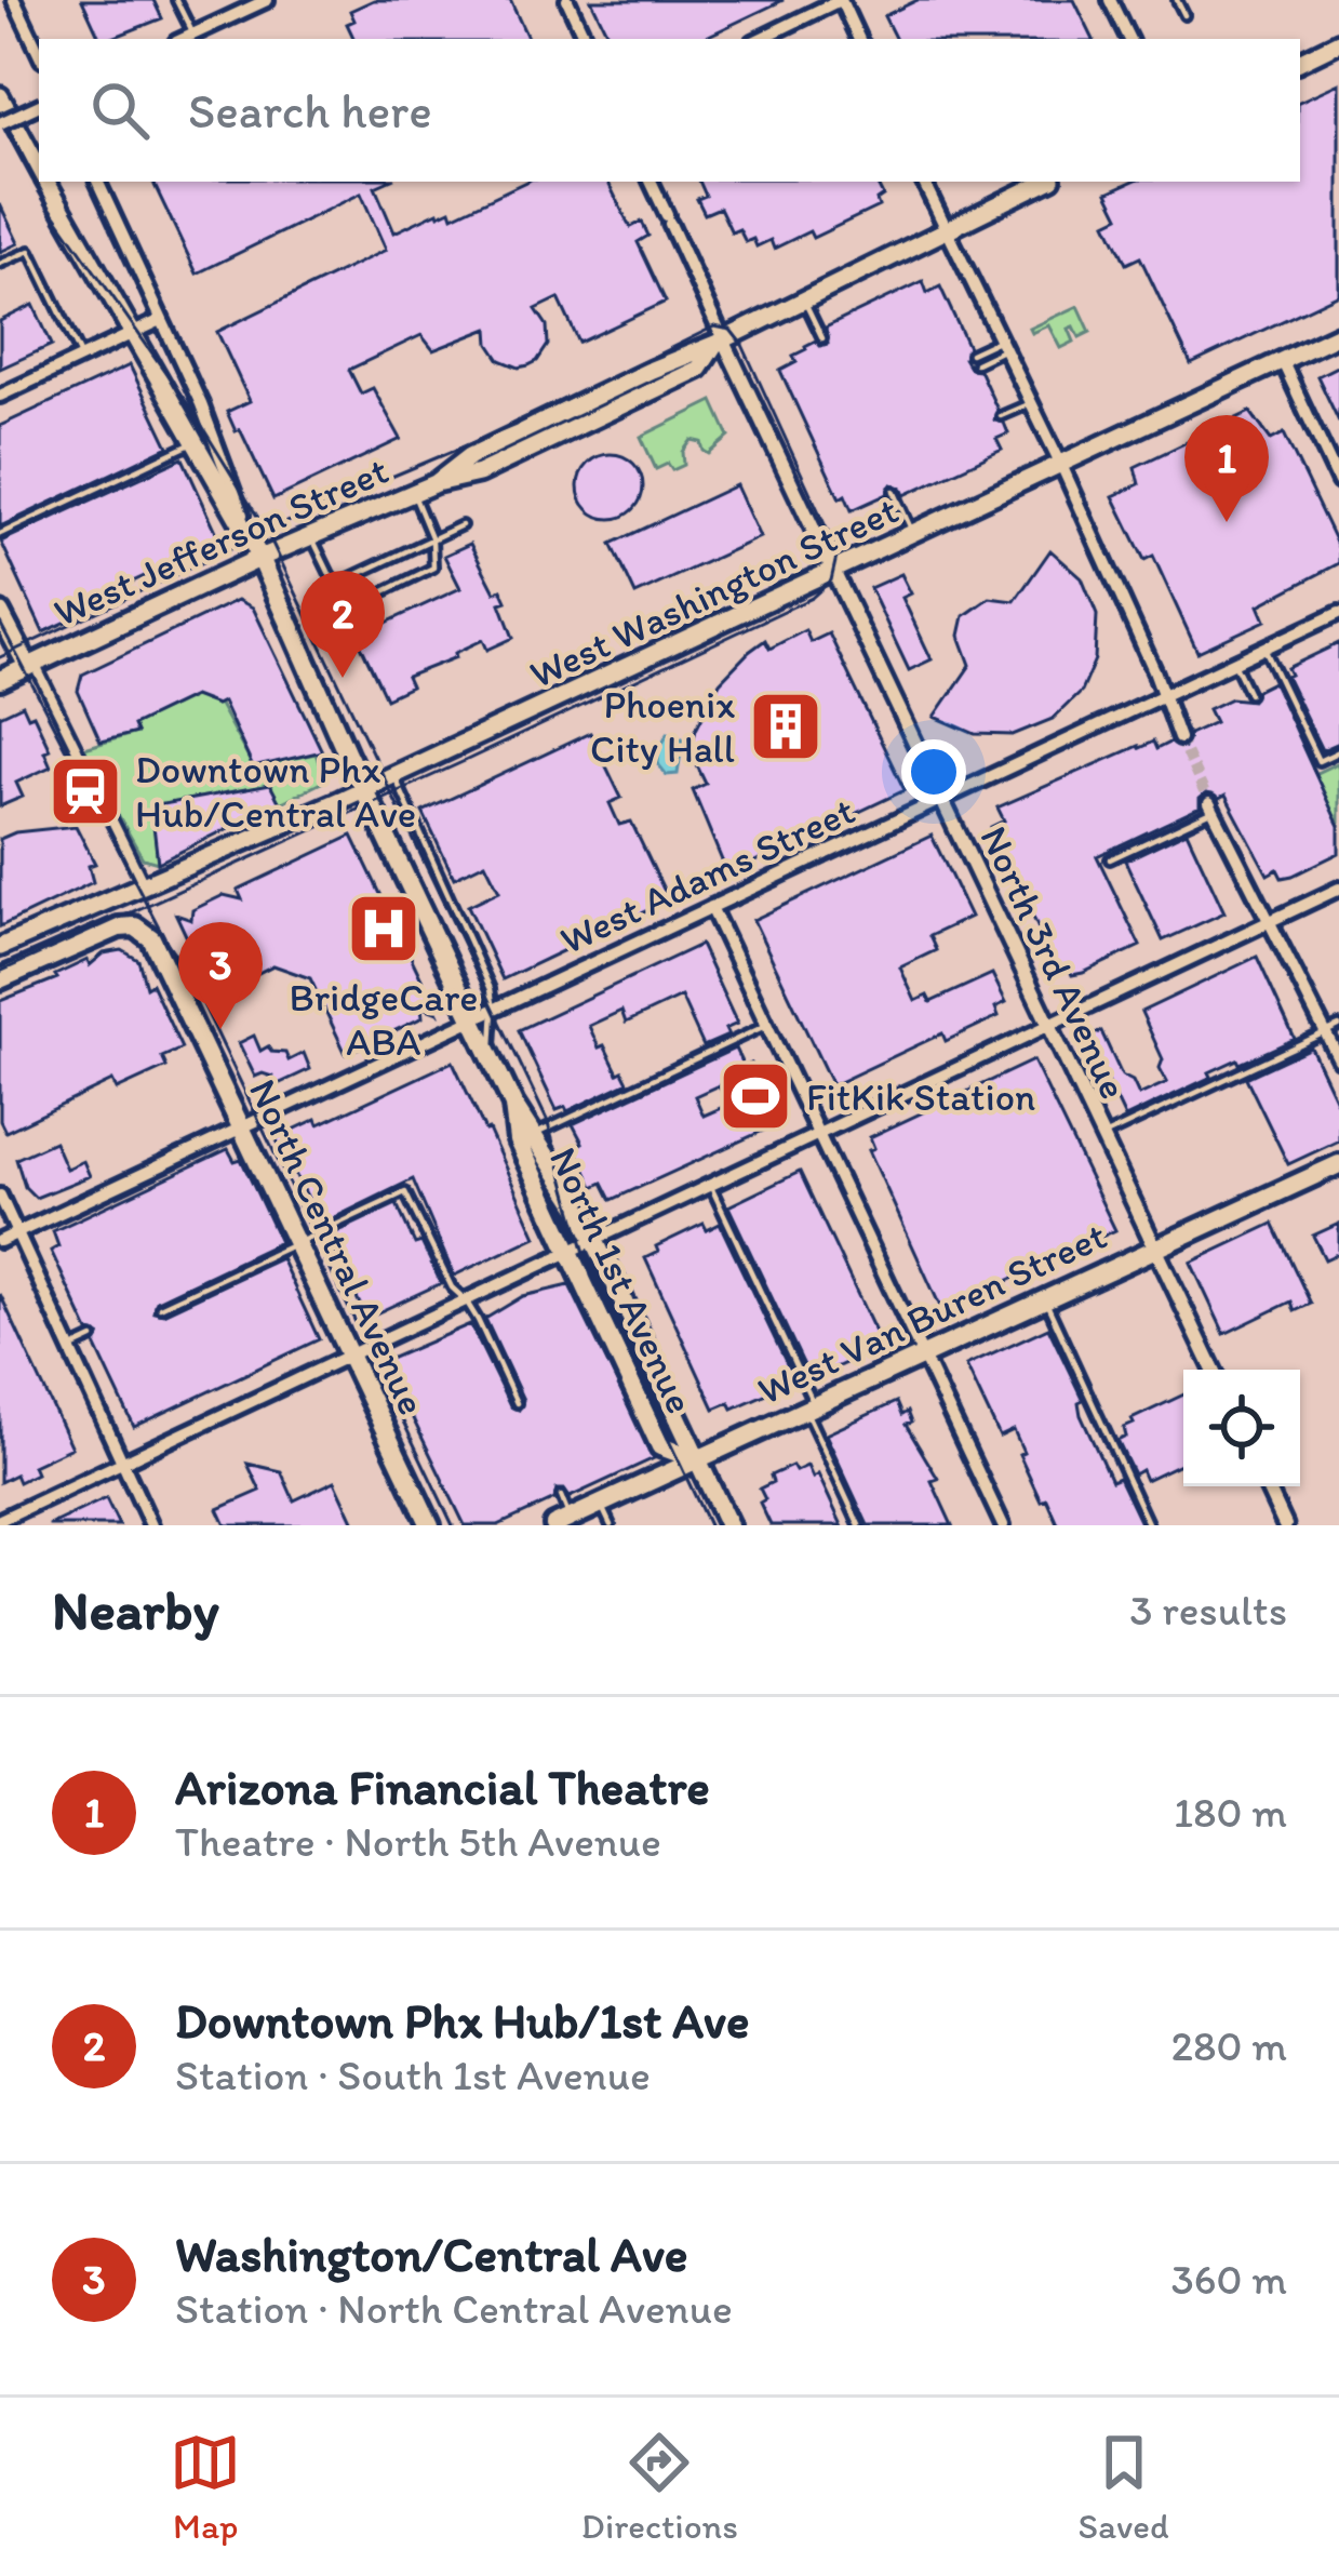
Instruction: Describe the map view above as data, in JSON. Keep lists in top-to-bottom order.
{
  "streets": {
    "main road": [
      "West Jefferson Street",
      "West Washington Street",
      "North Central Avenue",
      "North 1st Avenue",
      "West Van Buren Street"
    ],
    "street": ["West Adams Street", "North 3rd Avenue"]
  },
  "crossings": [
    ["West Jefferson Street", "North 3rd Avenue"],
    ["West Jefferson Street", "North 1st Avenue"],
    ["West Washington Street", "North 3rd Avenue"],
    ["West Washington Street", "North 1st Avenue"],
    ["West Adams Street", "North 3rd Avenue"],
    ["West Adams Street", "North Central Avenue"],
    ["West Adams Street", "North 1st Avenue"],
    ["North 3rd Avenue", "West Van Buren Street"],
    ["North 1st Avenue", "West Van Buren Street"]
  ],
  "places": {
    "building": ["Phoenix City Hall"],
    "station": ["Downtown Phx Hub/Central Ave"],
    "hospital": ["BridgeCare ABA"],
    "sports": ["FitKik Station"]
  },
  "page": {
    "search": "Search here",
    "pins": ["1", "2", "3"],
    "heading": ["Nearby", "3 results"],
    "list": [
      {
        "mark": "1",
        "name": "Arizona Financial Theatre",
        "note": "Theatre · North 5th Avenue",
        "value": "180 m"
      },
      {
        "mark": "2",
        "name": "Downtown Phx Hub/1st Ave",
        "note": "Station · South 1st Avenue",
        "value": "280 m"
      },
      {
        "mark": "3",
        "name": "Washington/Central Ave",
        "note": "Station · North Central Avenue",
        "value": "360 m"
      }
    ],
    "nav": ["Map", "Directions", "Saved"]
  }
}
